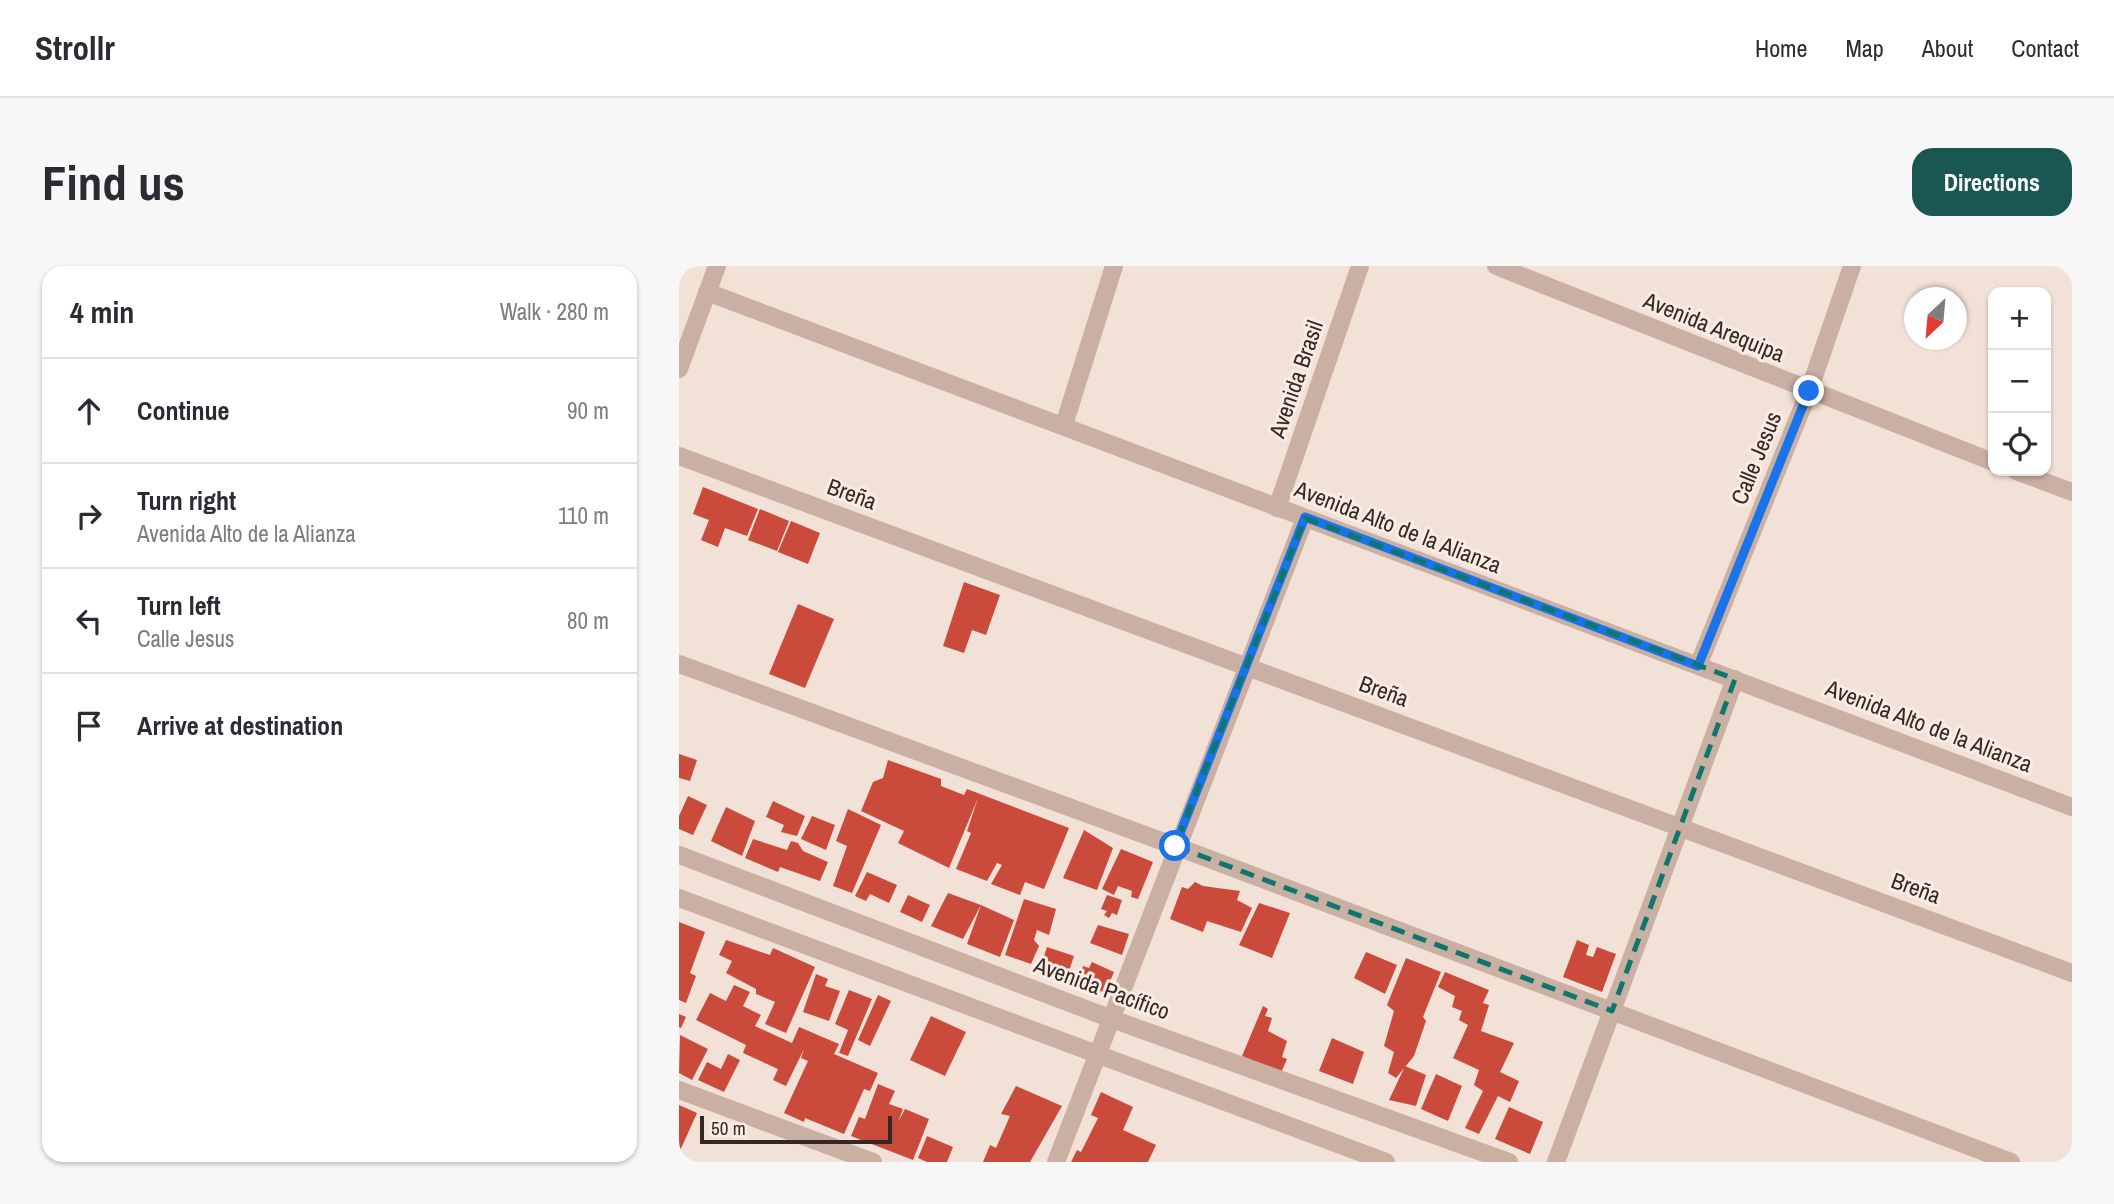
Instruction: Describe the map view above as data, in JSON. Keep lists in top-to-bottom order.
{
  "streets": {
    "street": [
      "Avenida Arequipa",
      "Avenida Brasil",
      "Calle Jesus",
      "Breña",
      "Avenida Alto de la Alianza",
      "Avenida Pacífico"
    ]
  },
  "crossings": [
    ["Avenida Arequipa", "Calle Jesus"],
    ["Avenida Brasil", "Avenida Alto de la Alianza"],
    ["Calle Jesus", "Avenida Alto de la Alianza"]
  ],
  "scale_bar": "50 m",
  "north": "bottom left",
  "page": {
    "header": "Strollr",
    "nav": [
      "Home",
      "Map",
      "About",
      "Contact"
    ],
    "buttons": "Directions",
    "title": "Find us",
    "heading": ["4 min", "Walk · 280 m"],
    "map_buttons": ["+", "−"],
    "list": [
      ["Continue", "90 m"],
      ["Turn right", "Avenida Alto de la Alianza", "110 m"],
      ["Turn left", "Calle Jesus", "80 m"],
      "Arrive at destination"
    ],
    "scale": "50 m"
  }
}
